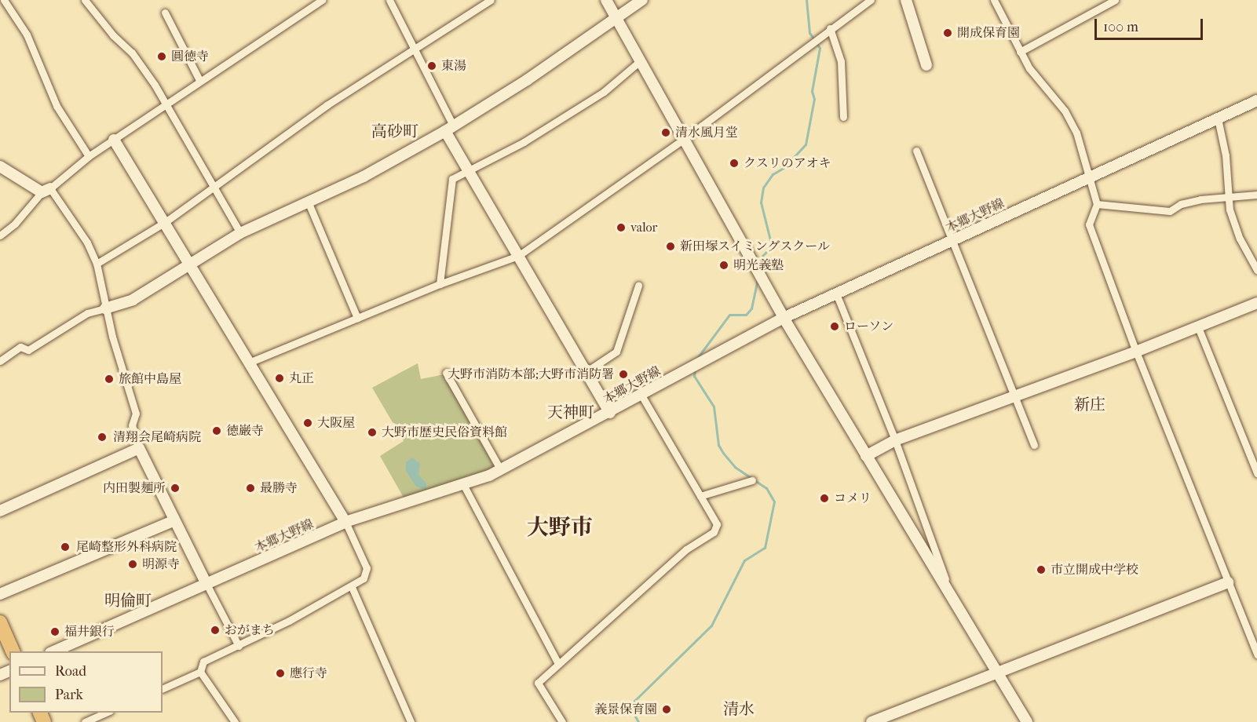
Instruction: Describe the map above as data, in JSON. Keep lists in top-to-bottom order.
{
  "streets": {
    "street": ["本郷大野線"]
  },
  "districts": [
    "高砂町",
    "新庄",
    "天神町",
    "大野市",
    "明倫町",
    "清水"
  ],
  "places": [
    "開成保育園",
    "圓徳寺",
    "東湯",
    "清水風月堂",
    "クスリのアオキ",
    "valor",
    "新田塚スイミングスクール",
    "明光義塾",
    "ローソン",
    "大野市消防本部;大野市消防署",
    "丸正",
    "旅館中島屋",
    "大阪屋",
    "徳巌寺",
    "大野市歴史民俗資料館",
    "清翔会尾崎病院",
    "内田製麺所",
    "最勝寺",
    "コメリ",
    "尾崎整形外科病院",
    "明源寺",
    "市立開成中学校",
    "おがまち",
    "福井銀行",
    "應行寺",
    "義景保育園"
  ],
  "legend": ["Road", "Park"],
  "scale_bar": "100 m"
}
